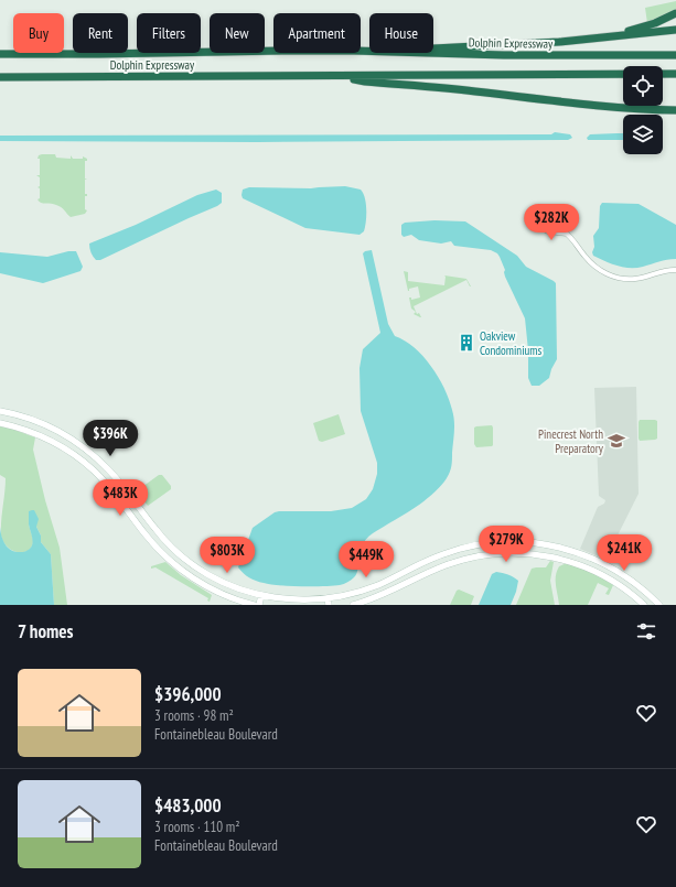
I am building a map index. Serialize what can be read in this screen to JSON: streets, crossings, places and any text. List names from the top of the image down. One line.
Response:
{"streets":{"highway":["Dolphin Expressway"]},"places":{"building":["Oakview Condominiums"],"school or university":["Pinecrest North Preparatory"]},"page":{"chip":["Buy","Rent","Filters","New","Apartment","House"],"price":["$282K","$396K","$483K","$279K","$241K","$803K","$449K"],"heading":"7 homes","list":[{"name":"$396,000","note":"3 rooms · 98 m² · Fontainebleau Boulevard"},{"name":"$483,000","note":"3 rooms · 110 m² · Fontainebleau Boulevard"}]}}
